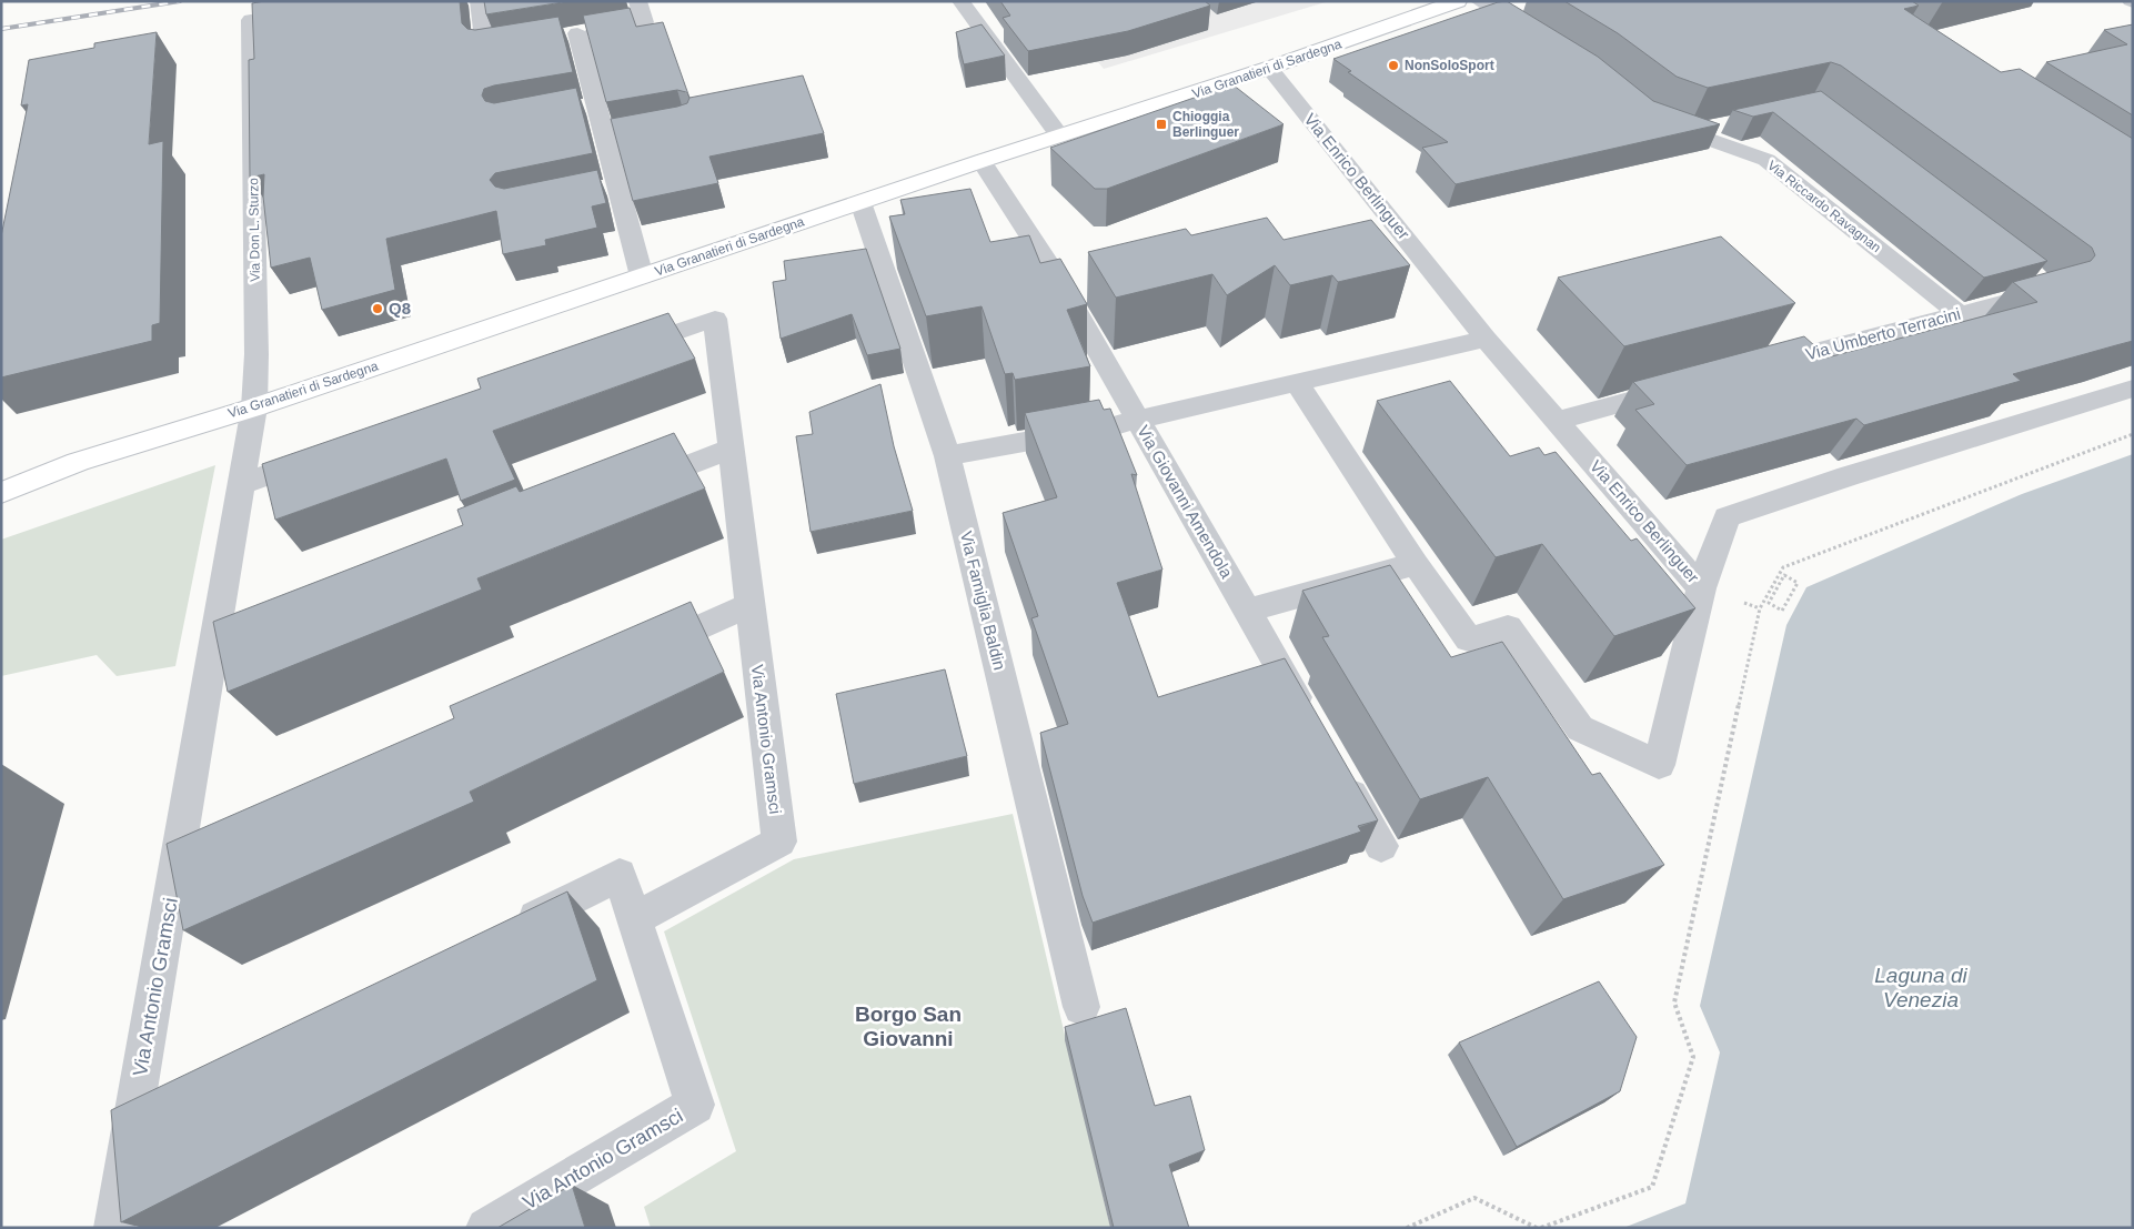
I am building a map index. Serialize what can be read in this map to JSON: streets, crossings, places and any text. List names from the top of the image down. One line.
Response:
{"streets":{"street":["Via Granatieri di Sardegna","Via Enrico Berlinguer","Via Riccardo Ravagnan","Via Don L. Sturzo","Via Umberto Terracini","Via Giovanni Amendola","Via Famiglia Baldin","Via Antonio Gramsci"]},"crossings":[["Via Granatieri di Sardegna","Via Enrico Berlinguer"],["Via Granatieri di Sardegna","Via Don L. Sturzo"],["Via Granatieri di Sardegna","Via Giovanni Amendola"],["Via Granatieri di Sardegna","Via Famiglia Baldin"],["Via Granatieri di Sardegna","Via Antonio Gramsci"],["Via Riccardo Ravagnan","Via Umberto Terracini"],["Via Don L. Sturzo","Via Antonio Gramsci"]],"districts":["Borgo San Giovanni"],"water":["Laguna di Venezia"],"places":{"other":["NonSoloSport","Q8"],"transit":["Chioggia Berlinguer"]}}
